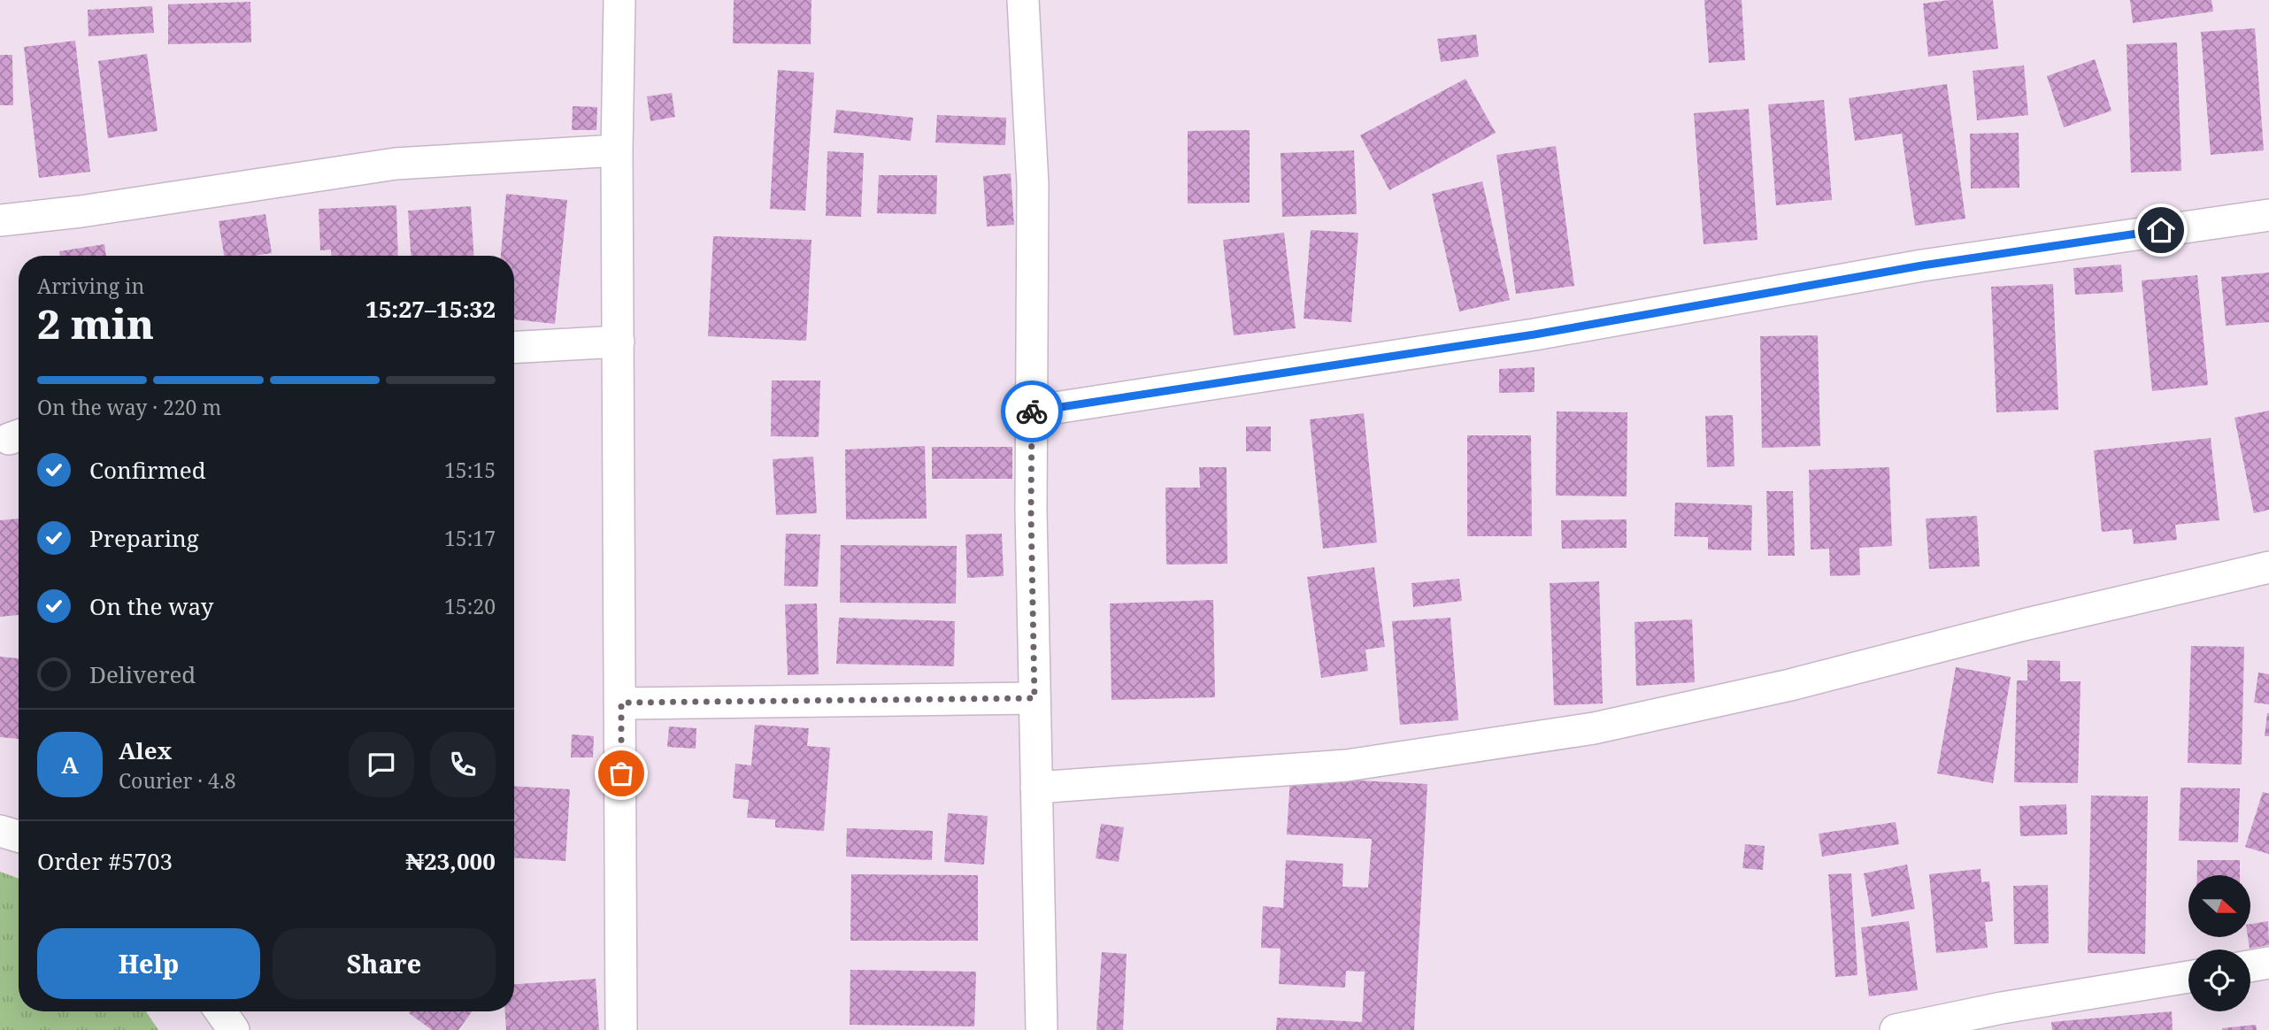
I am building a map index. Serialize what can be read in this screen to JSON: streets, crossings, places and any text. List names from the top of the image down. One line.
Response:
{"north":"right","page":{"heading":["2 min","Arriving in","15:27–15:32"],"panel":["Alex","Courier · 4.8","Order #5703","₦23,000"],"bar":"On the way · 220 m","list":[["Confirmed","15:15"],["Preparing","15:17"],["On the way","15:20"],"Delivered"],"round":"A","buttons":["Help","Share"]}}
